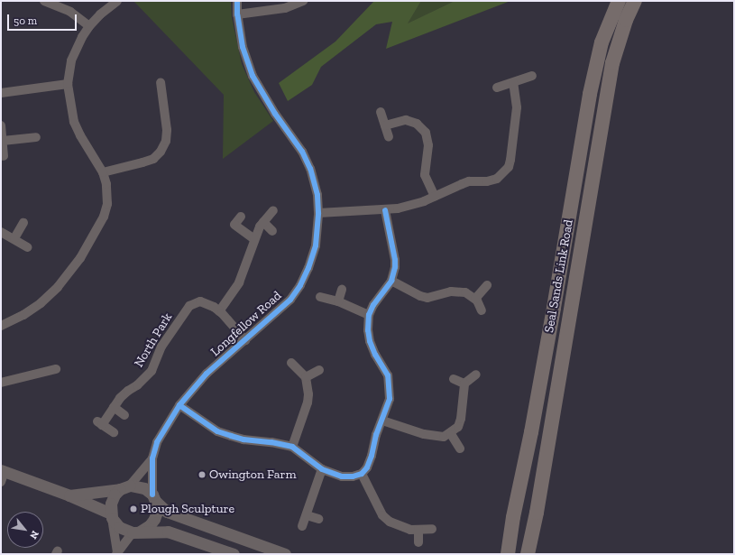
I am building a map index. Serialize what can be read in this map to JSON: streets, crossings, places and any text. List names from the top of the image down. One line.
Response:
{"streets":{"main road":["Seal Sands Link Road"],"street":["Longfellow Road","North Park"]},"crossings":[["Longfellow Road","North Park"]],"places":["Owington Farm","Plough Sculpture"],"scale_bar":"50 m","north":"bottom right"}
